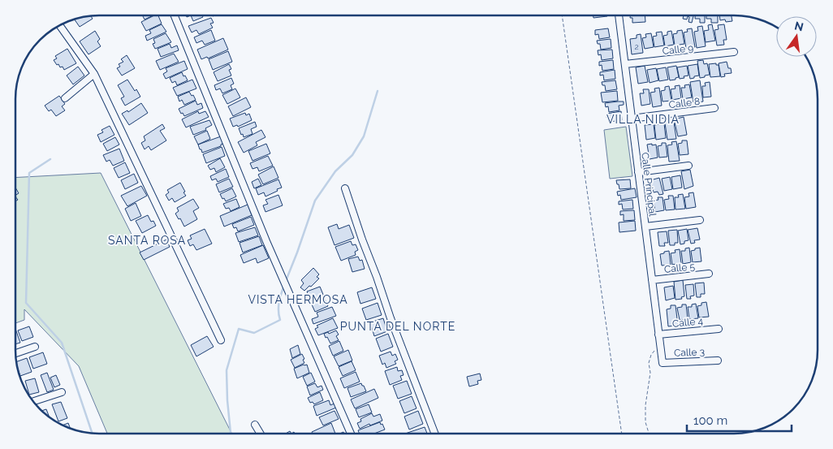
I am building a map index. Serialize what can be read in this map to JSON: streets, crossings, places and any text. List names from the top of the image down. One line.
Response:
{"streets":{"street":["Calle 9","Calle 8","Calle Principal","Calle 5","Calle 4","Calle 3"]},"crossings":[["Calle 9","Calle Principal"],["Calle 8","Calle Principal"],["Calle Principal","Calle 5"],["Calle Principal","Calle 4"],["Calle Principal","Calle 3"]],"districts":["VILLA NIDIA","SANTA ROSA","VISTA HERMOSA","PUNTA DEL NORTE"],"house_numbers":["2"],"scale_bar":"100 m","north":"top"}
